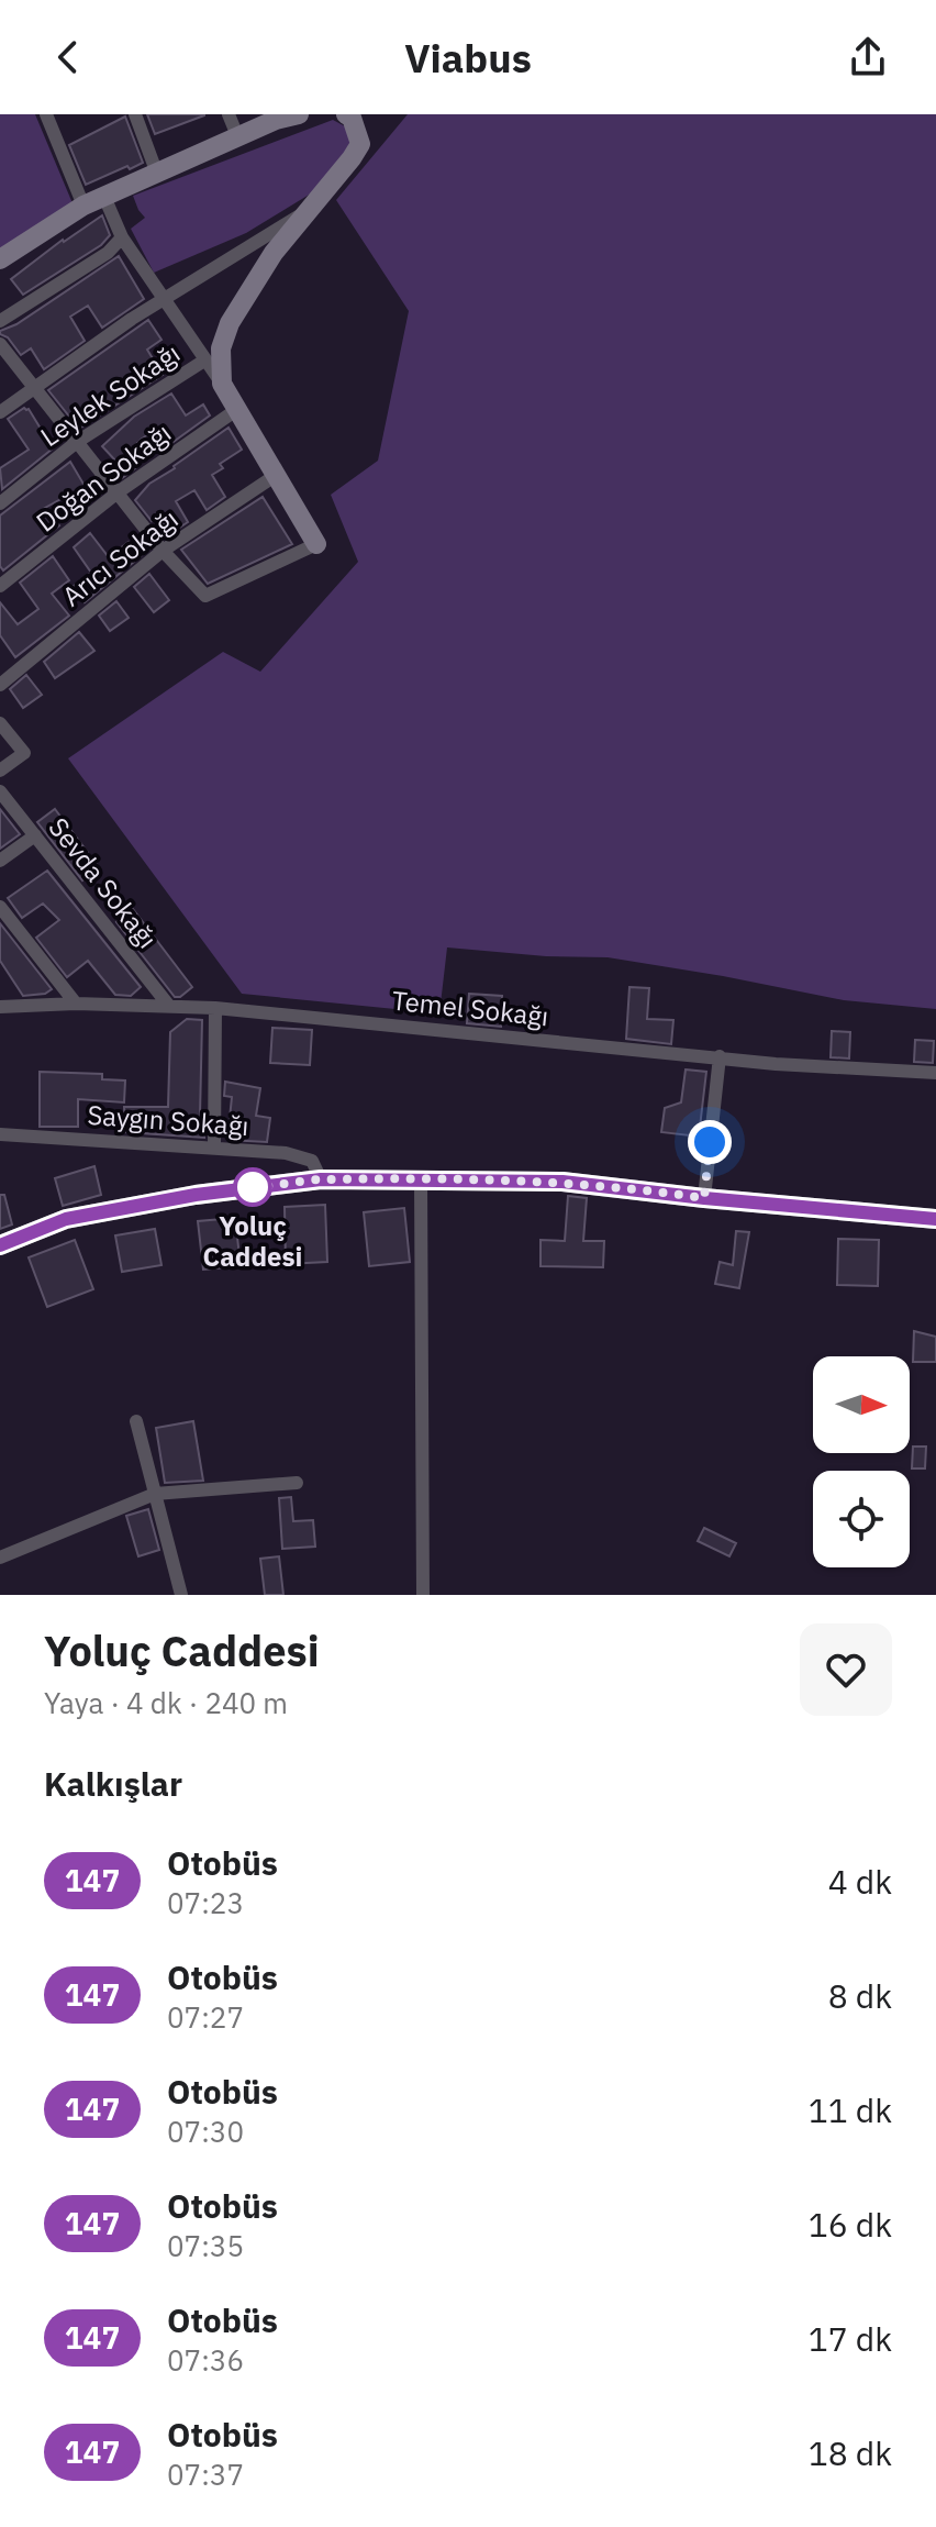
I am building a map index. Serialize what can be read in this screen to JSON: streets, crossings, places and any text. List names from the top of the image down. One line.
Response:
{"streets":{"street":["Leylek Sokağı","Doğan Sokağı","Arıcı Sokağı","Sevda Sokağı","Temel Sokağı","Saygın Sokağı"]},"crossings":[["Sevda Sokağı","Temel Sokağı"]],"places":["Yoluç Caddesi"],"lines":["bus line 147"],"north":"right","page":{"header":"Viabus","heading":[["Yoluç Caddesi","Yaya · 4 dk · 240 m"],"Kalkışlar"],"list":[{"mark":"147","name":"Otobüs","note":"07:23","value":"4 dk"},{"mark":"147","name":"Otobüs","note":"07:27","value":"8 dk"},{"mark":"147","name":"Otobüs","note":"07:30","value":"11 dk"},{"mark":"147","name":"Otobüs","note":"07:35","value":"16 dk"},{"mark":"147","name":"Otobüs","note":"07:36","value":"17 dk"},{"mark":"147","name":"Otobüs","note":"07:37","value":"18 dk"}]}}
